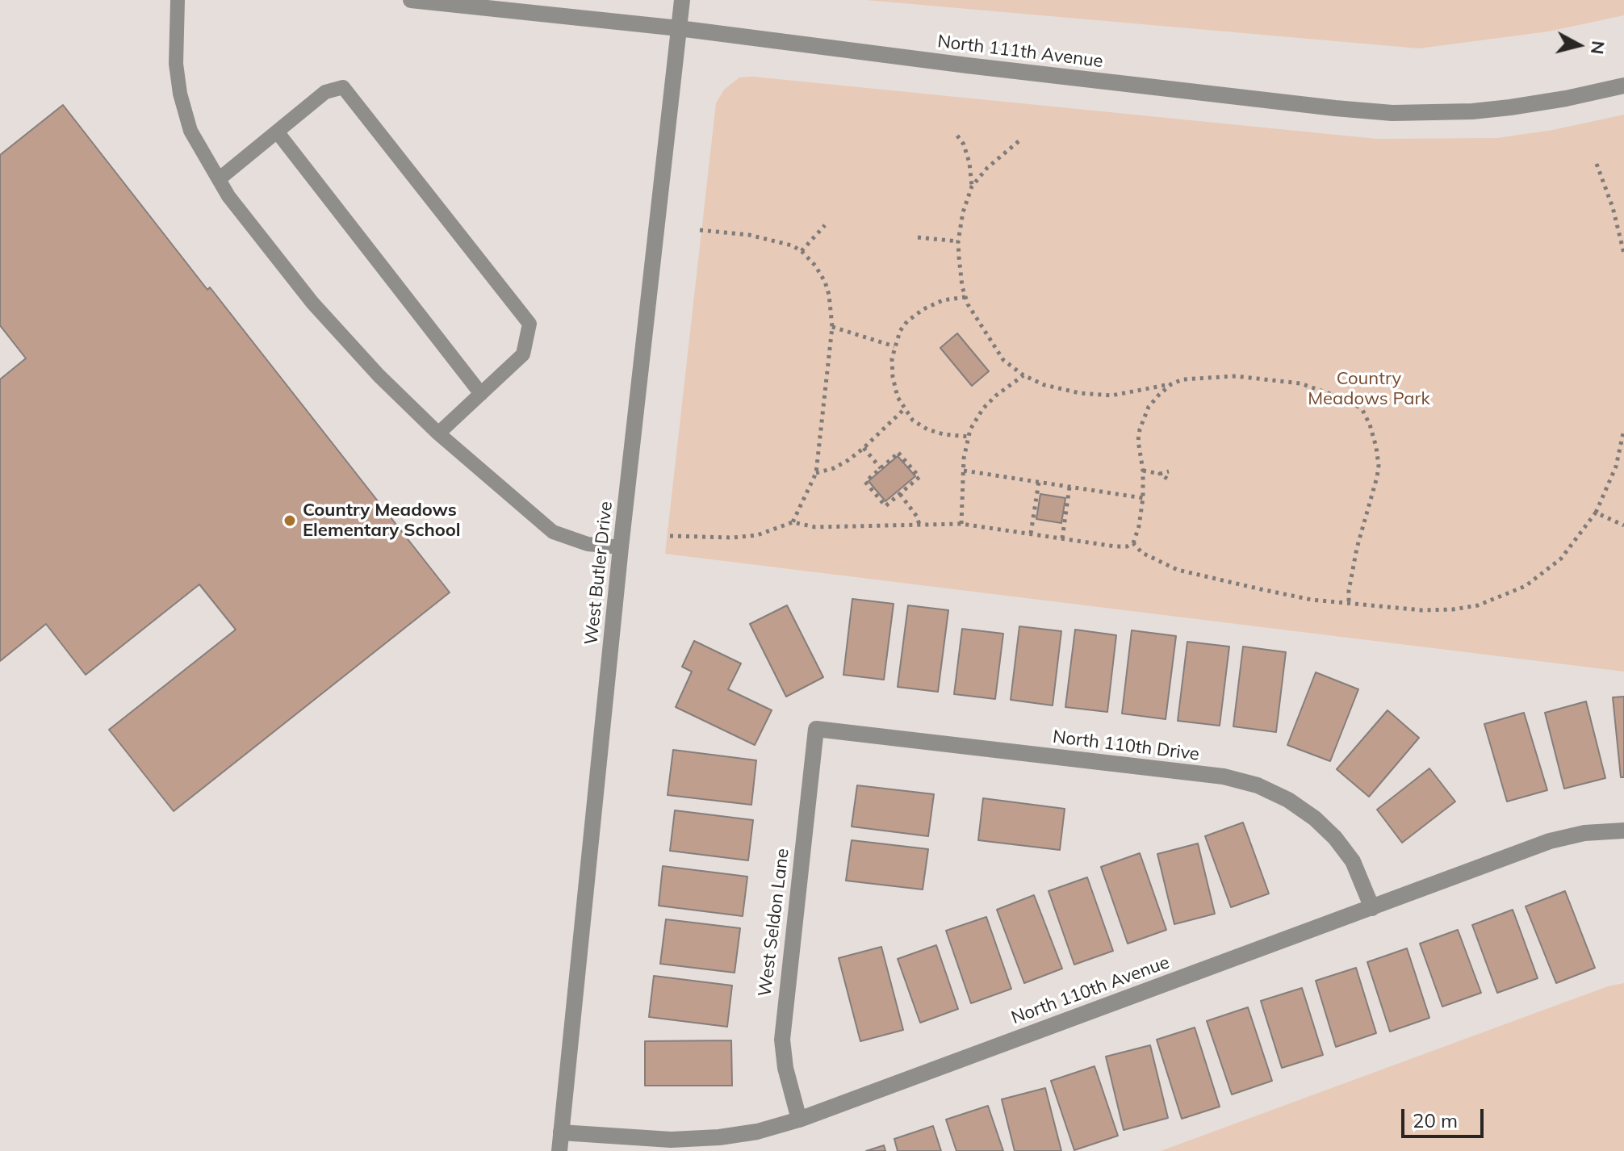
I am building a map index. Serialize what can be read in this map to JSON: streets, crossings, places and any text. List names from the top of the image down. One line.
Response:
{"streets":{"street":["North 111th Avenue","West Butler Drive","North 110th Drive","West Seldon Lane","North 110th Avenue"]},"crossings":[["North 111th Avenue","West Butler Drive"],["West Butler Drive","North 110th Avenue"],["North 110th Drive","West Seldon Lane"],["North 110th Drive","North 110th Avenue"],["West Seldon Lane","North 110th Avenue"]],"parks":["Country Meadows Park"],"places":["Country Meadows Elementary School"],"scale_bar":"20 m","north":"right"}
